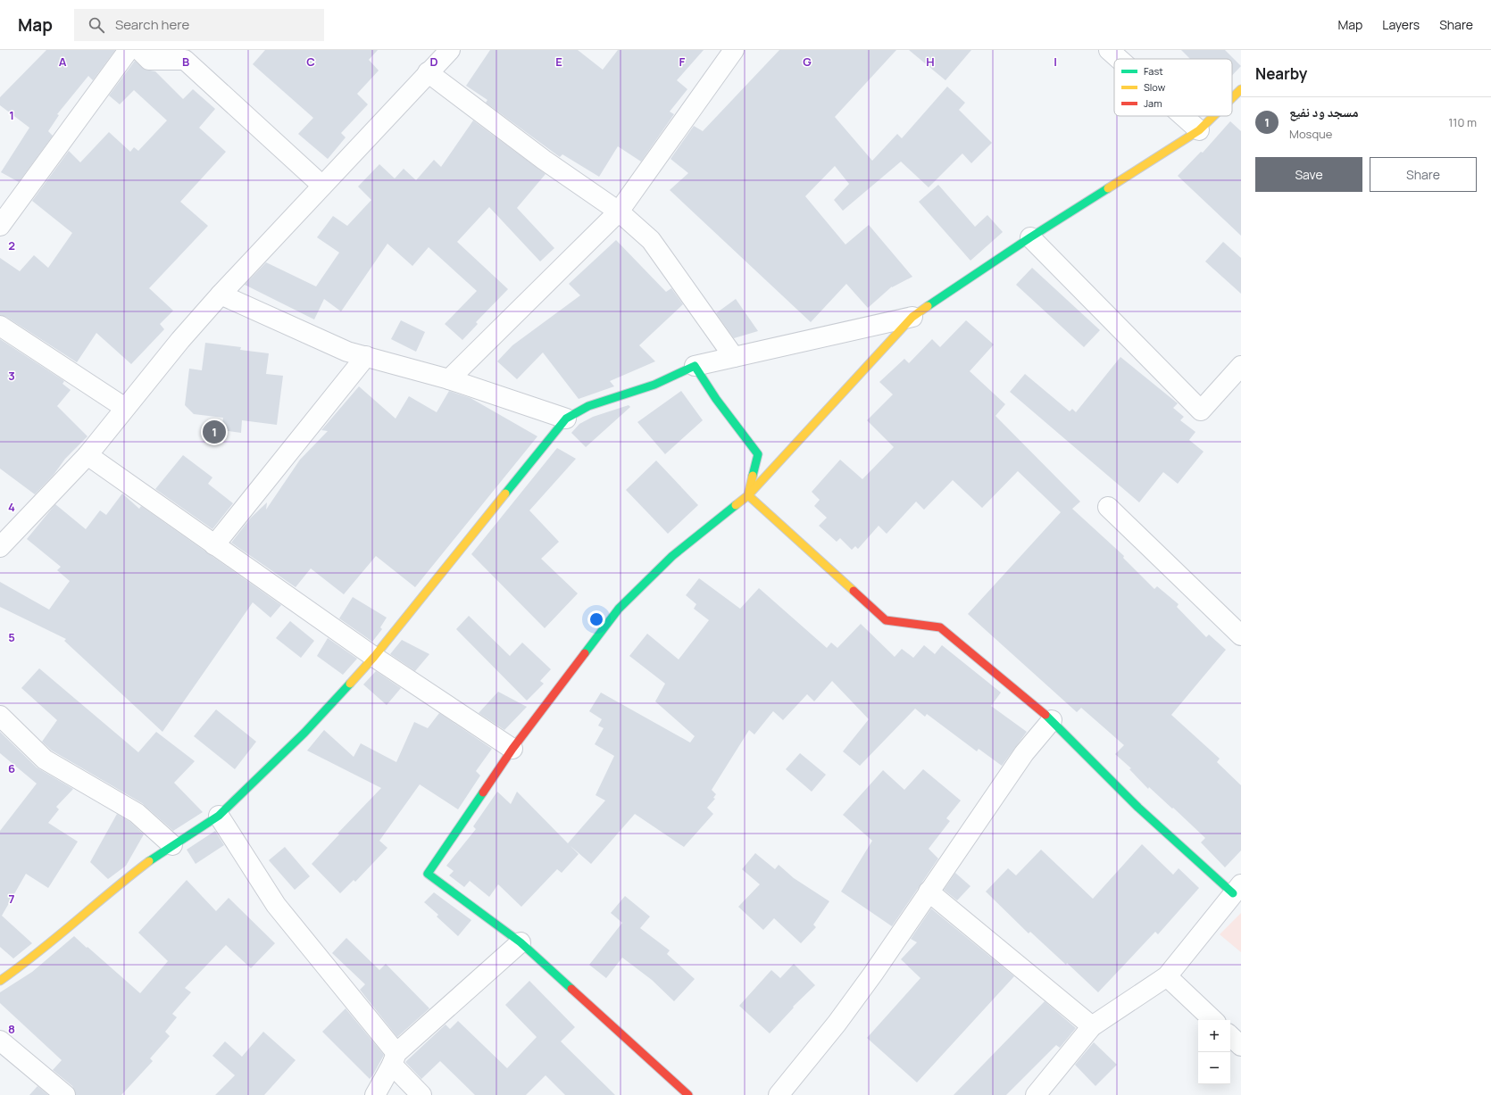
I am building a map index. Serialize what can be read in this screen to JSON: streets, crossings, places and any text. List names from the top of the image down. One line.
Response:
{"legend":["Fast","Slow","Jam"],"page":{"header":"Map","search":"Search here","nav":["Map","Layers","Share"],"heading":"Nearby","list":[{"mark":"1","name":"مسجد ود نفيع","note":"Mosque","value":"110 m"}],"buttons":["Save","Share"],"pins":"1","map_buttons":["+","−"]},"grid":{"columns":["A","B","C","D","E","F","G","H","I"],"rows":["1","2","3","4","5","6","7","8"]}}
